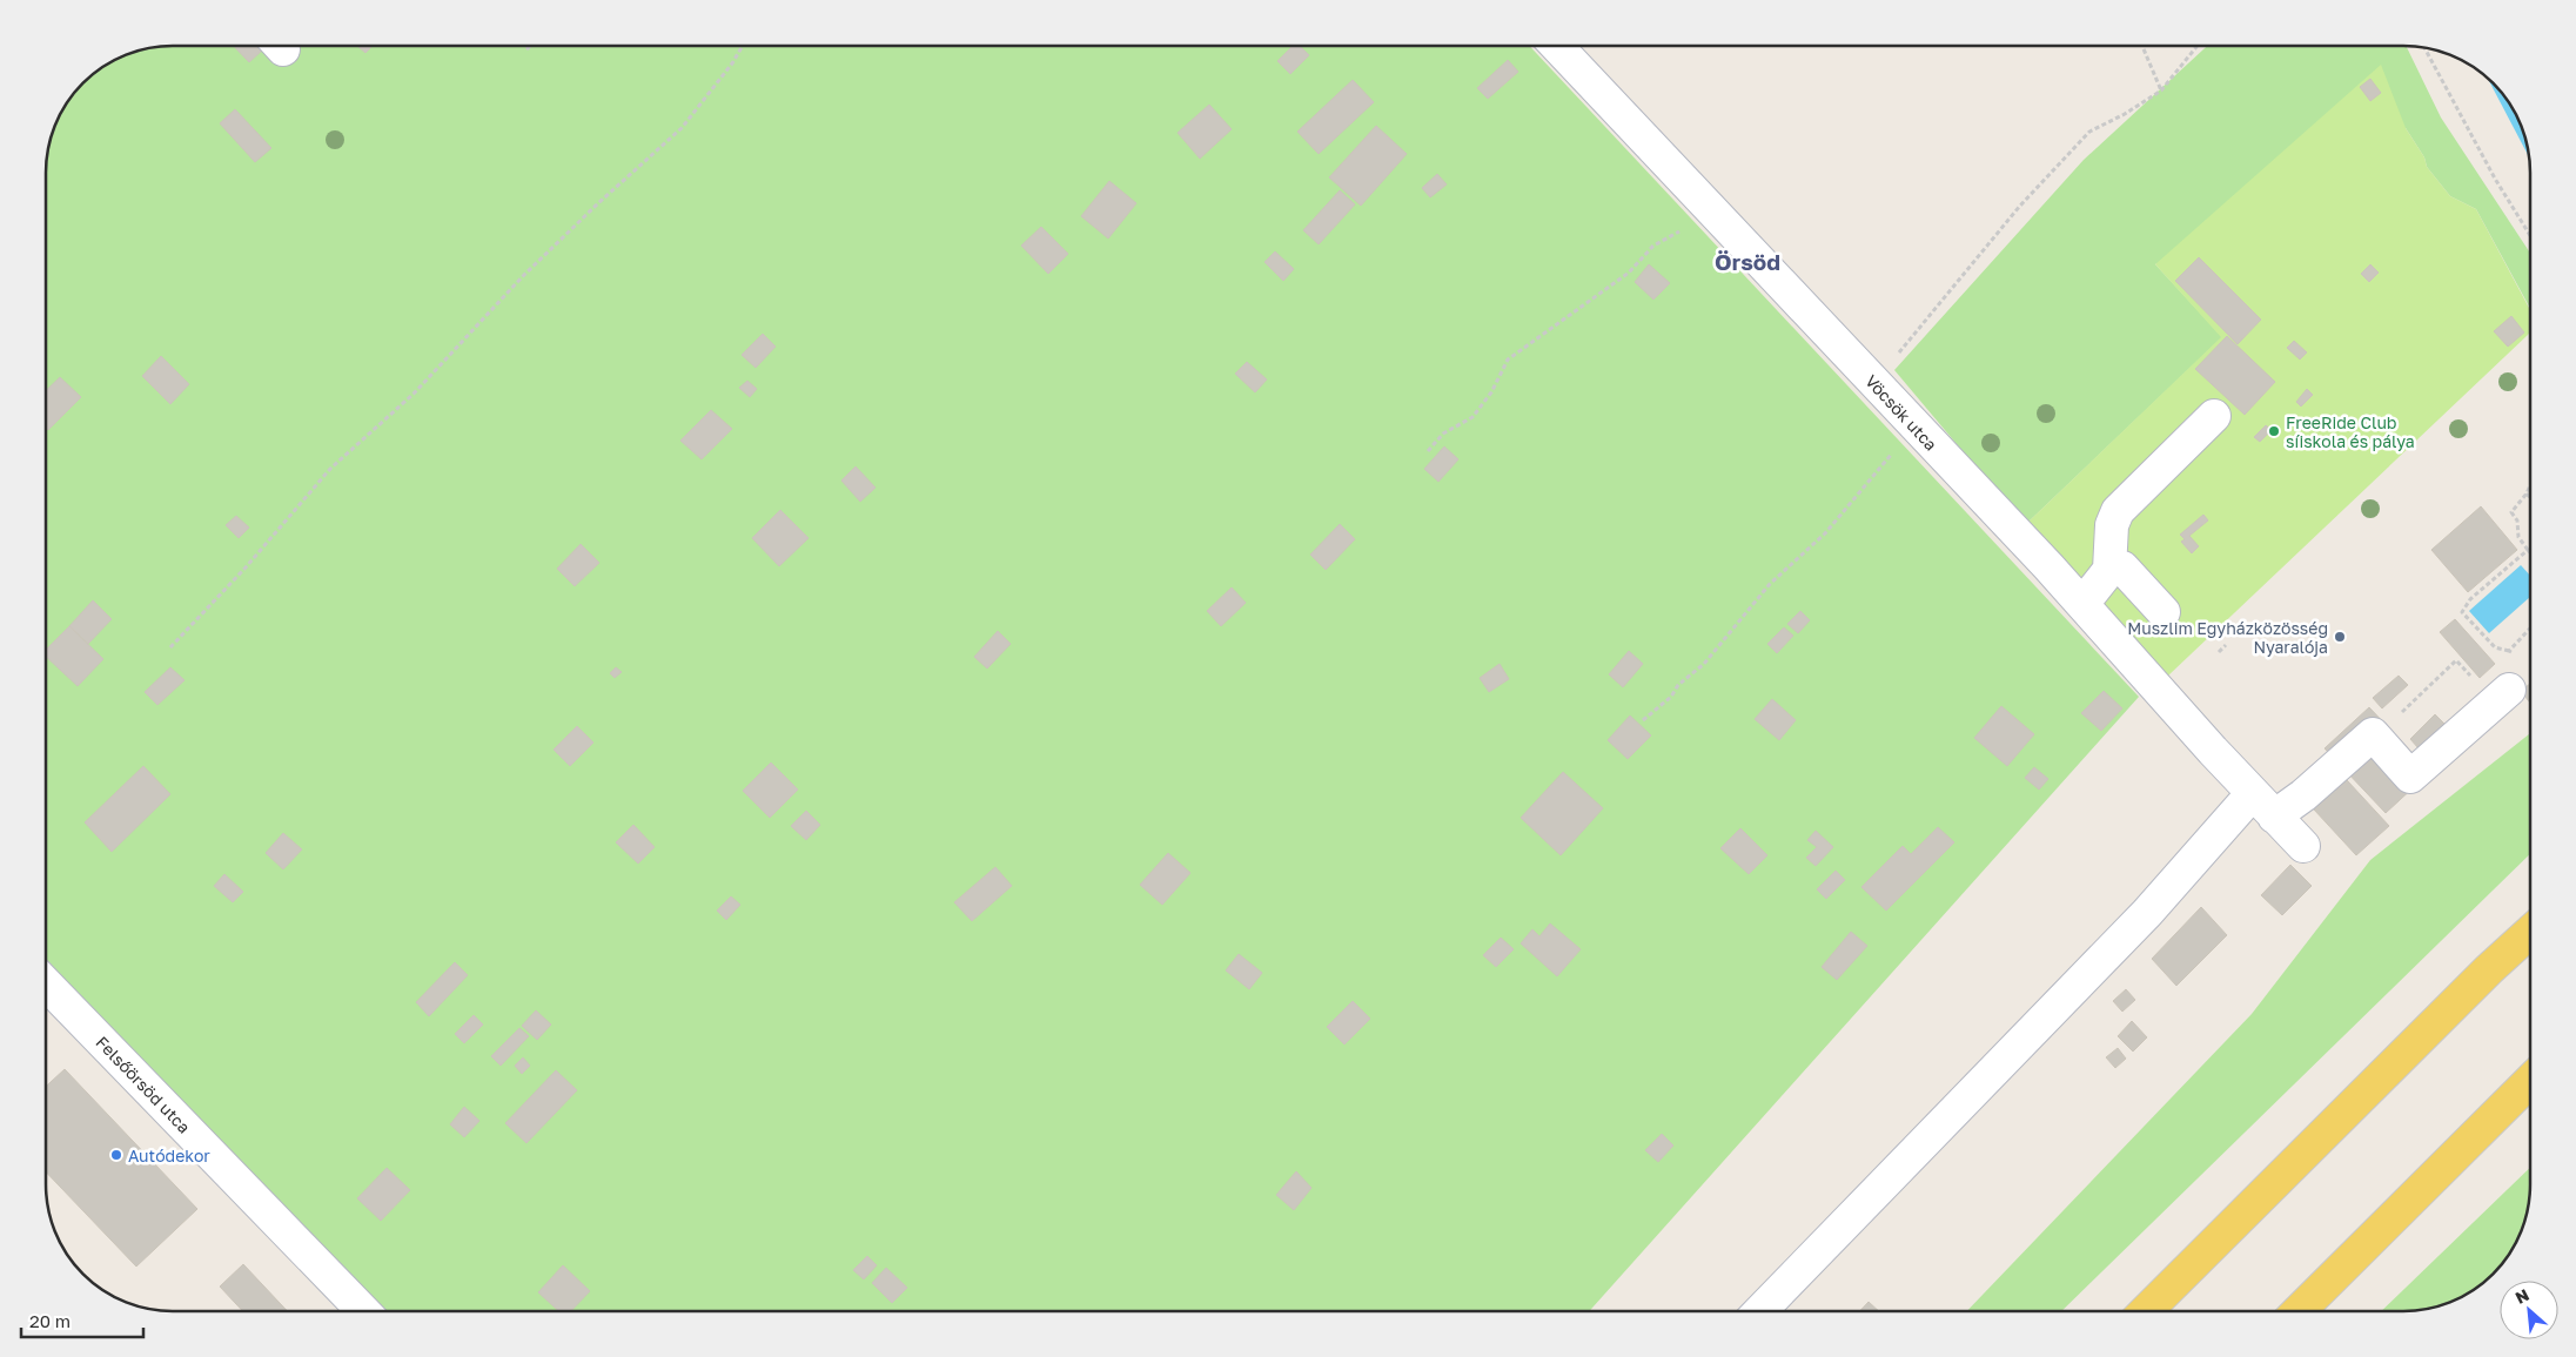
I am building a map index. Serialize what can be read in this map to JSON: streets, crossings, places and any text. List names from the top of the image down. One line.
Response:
{"streets":{"street":["Vöcsök utca","Felsőörsöd utca"]},"districts":["Örsöd"],"places":["FreeRide Club síiskola és pálya","Muszlim Egyházközösség Nyaralója","Autódekor"],"scale_bar":"20 m","north":"top left"}
